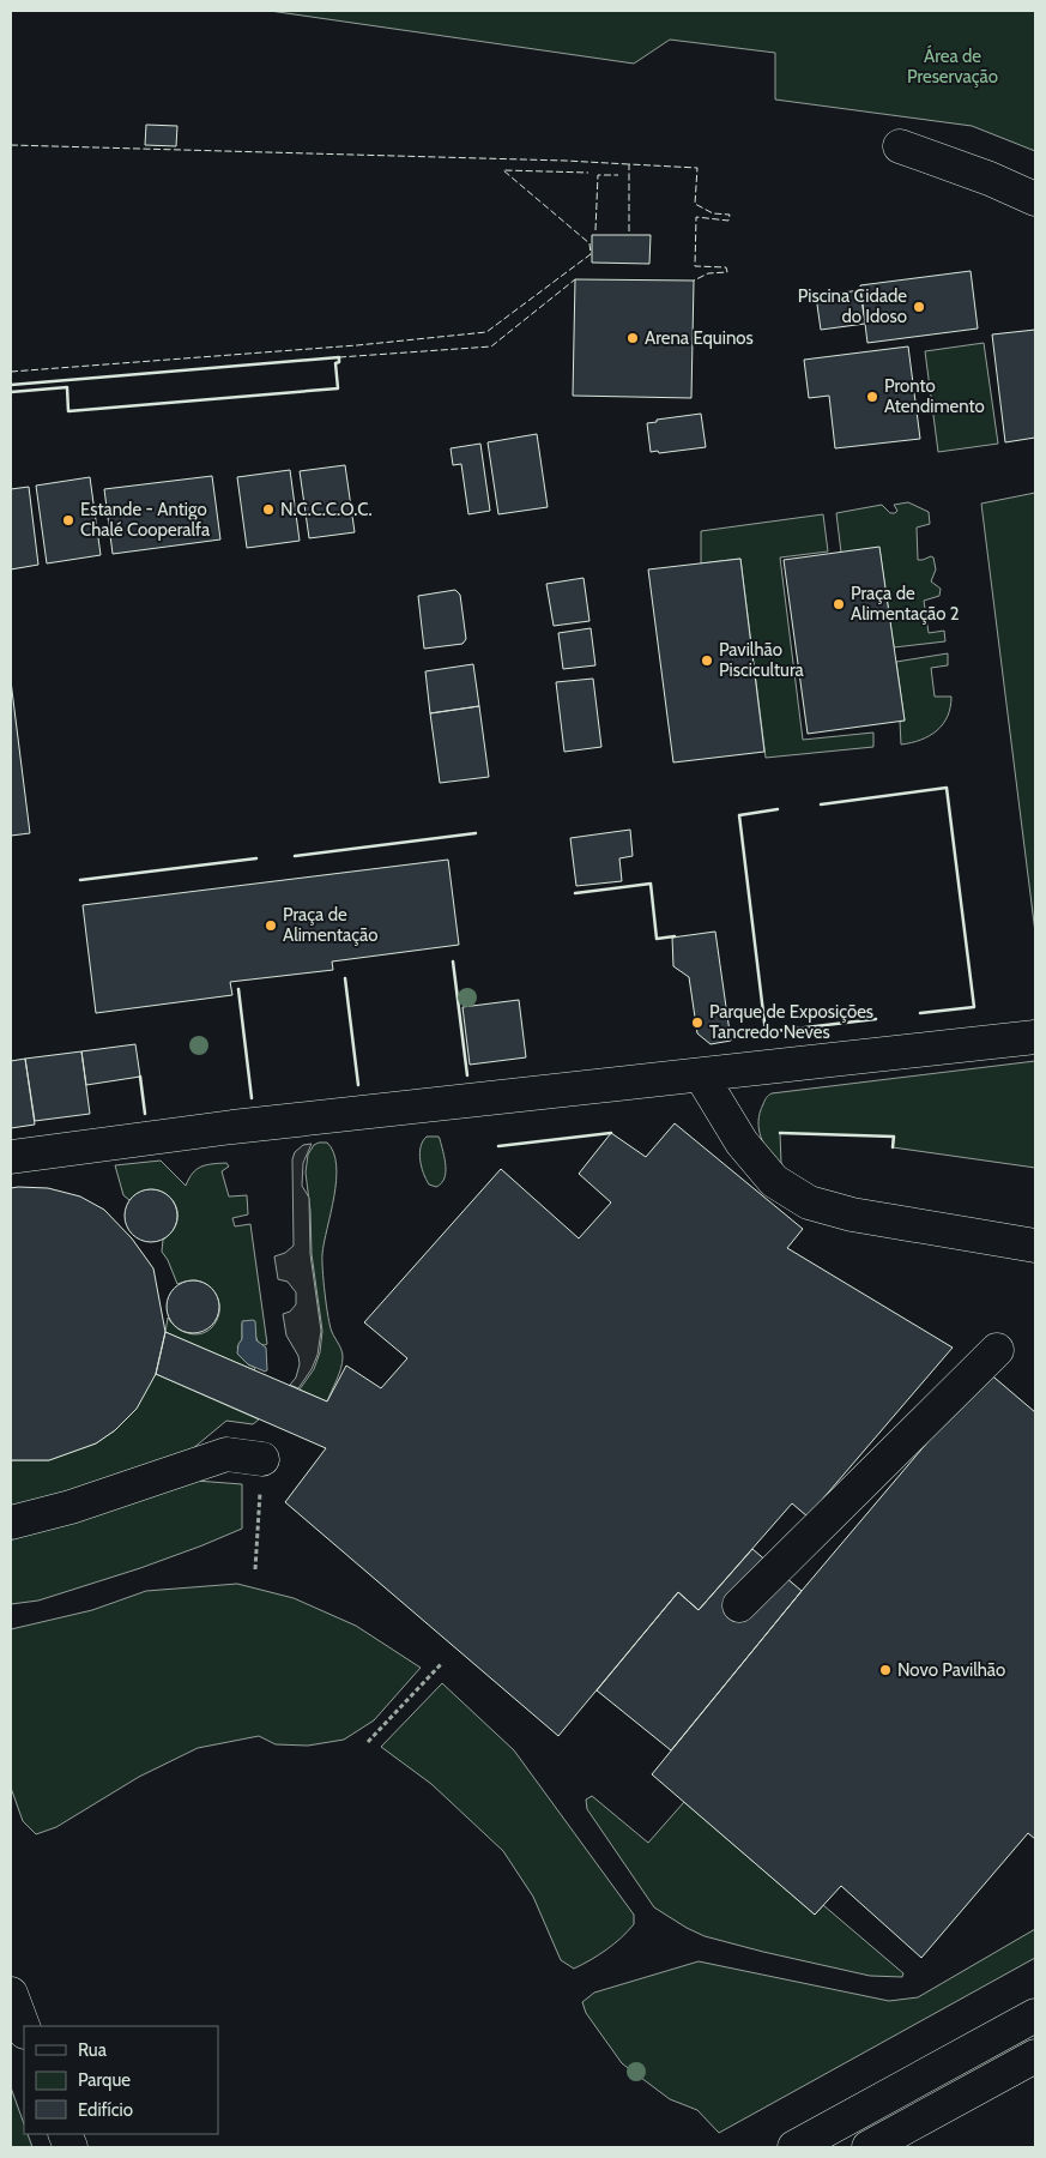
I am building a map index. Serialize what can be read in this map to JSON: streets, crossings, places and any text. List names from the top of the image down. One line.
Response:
{"parks":["Área de Preservação"],"places":["Piscina Cidade do Idoso","Arena Equinos","Pronto Atendimento","N.C.C.C.O.C.","Estande - Antigo Chalé Cooperalfa","Praça de Alimentação 2","Pavilhão Piscicultura","Praça de Alimentação","Parque de Exposições Tancredo Neves","Novo Pavilhão"],"legend":["Rua","Parque","Edifício"]}
